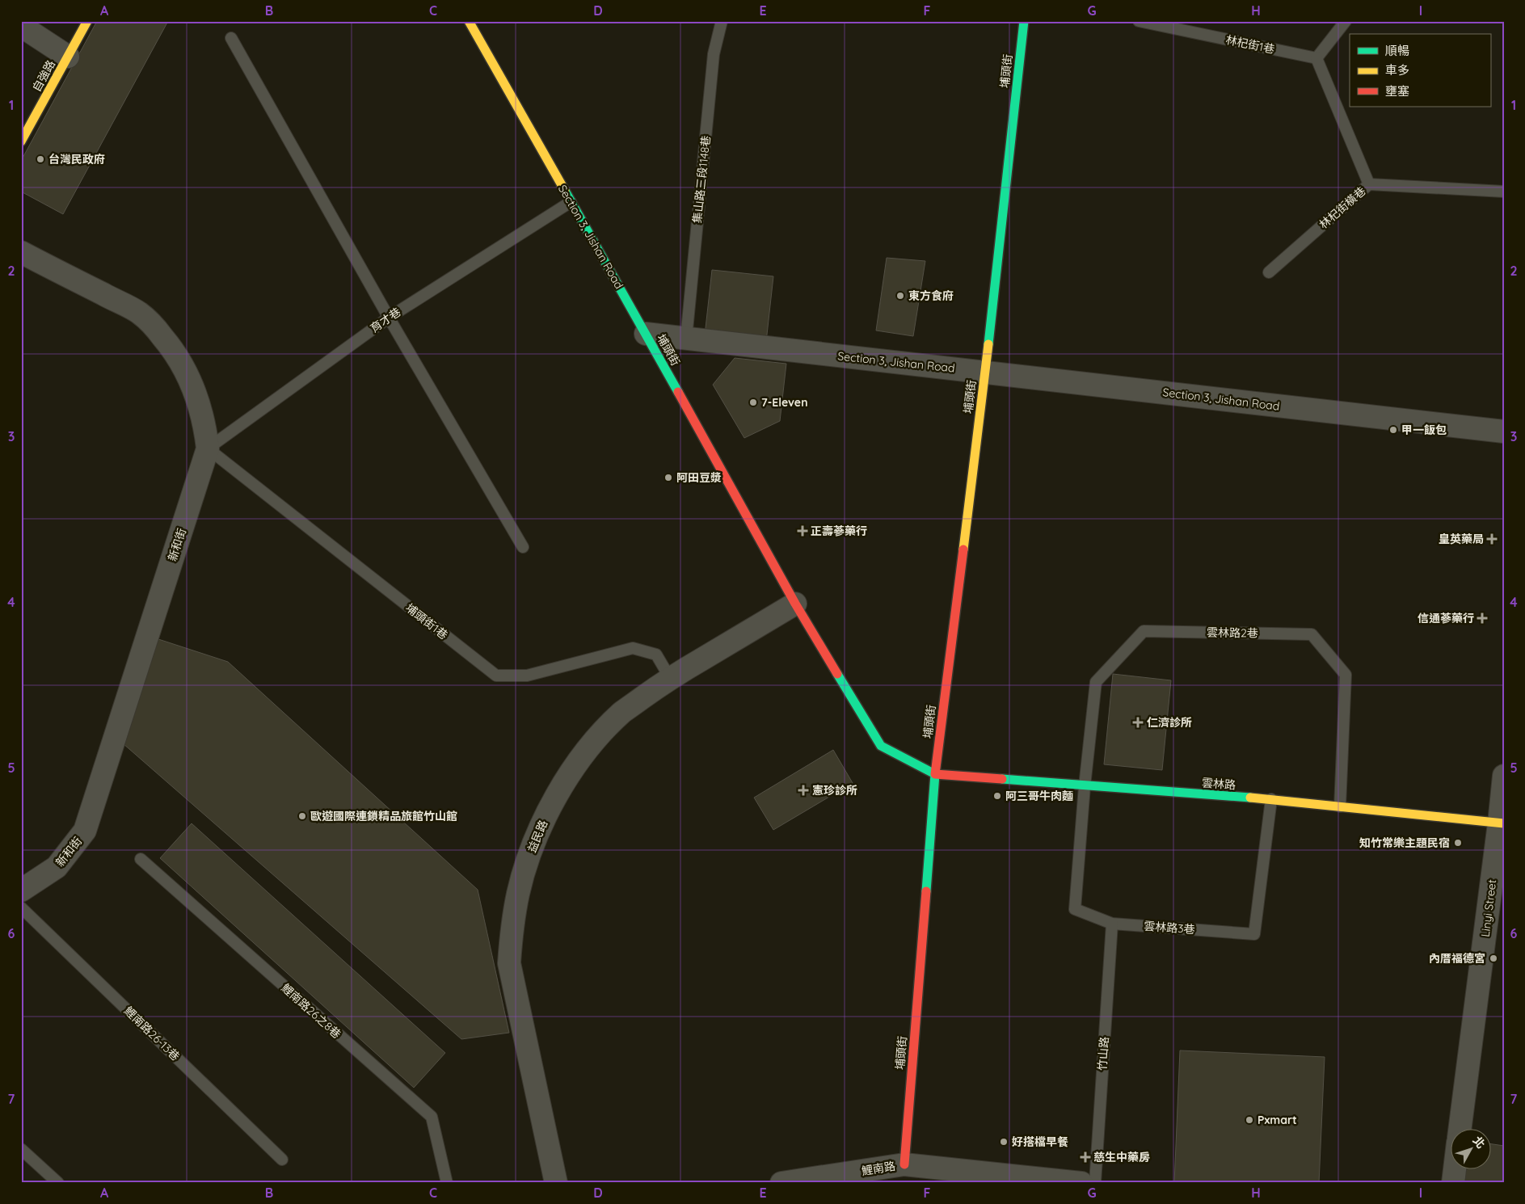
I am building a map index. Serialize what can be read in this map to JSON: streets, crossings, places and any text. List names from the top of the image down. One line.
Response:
{"streets":{"street":["埔頭街","自強路","Section 3, Jishan Road","新和街","雲林路","益民路","Linyi Street","鯉南路"],"lane":["林杞街1巷","集山路三段1148巷","林杞街橫巷","育才巷","埔頭街1巷","雲林路2巷","雲林路3巷","鯉南路26之8巷","鯉南路26-13巷","竹山路"]},"crossings":[["埔頭街","Section 3, Jishan Road"],["埔頭街","雲林路"],["埔頭街","益民路"],["埔頭街","鯉南路"],["集山路三段1148巷","Section 3, Jishan Road"],["Section 3, Jishan Road","育才巷"],["育才巷","新和街"],["育才巷","埔頭街1巷"],["新和街","埔頭街1巷"],["埔頭街1巷","益民路"],["雲林路2巷","雲林路"],["雲林路2巷","雲林路3巷"],["雲林路","Linyi Street"],["雲林路","雲林路3巷"],["雲林路3巷","竹山路"]],"places":{"other":["台灣民政府","東方食府","7-Eleven","甲一飯包","阿田豆漿","阿三哥牛肉麵","歐遊國際連鎖精品旅館竹山館","知竹常樂主題民宿","內厝福德宮","Pxmart","好搭檔早餐"],"health":["正壽蔘藥行","皇英藥局","信通蔘藥行","仁濟診所","憲珍診所","慈生中藥房"]},"legend":["順暢","車多","壅塞"],"north":"top right","grid":{"columns":["A","B","C","D","E","F","G","H","I"],"rows":["1","2","3","4","5","6","7"]}}
